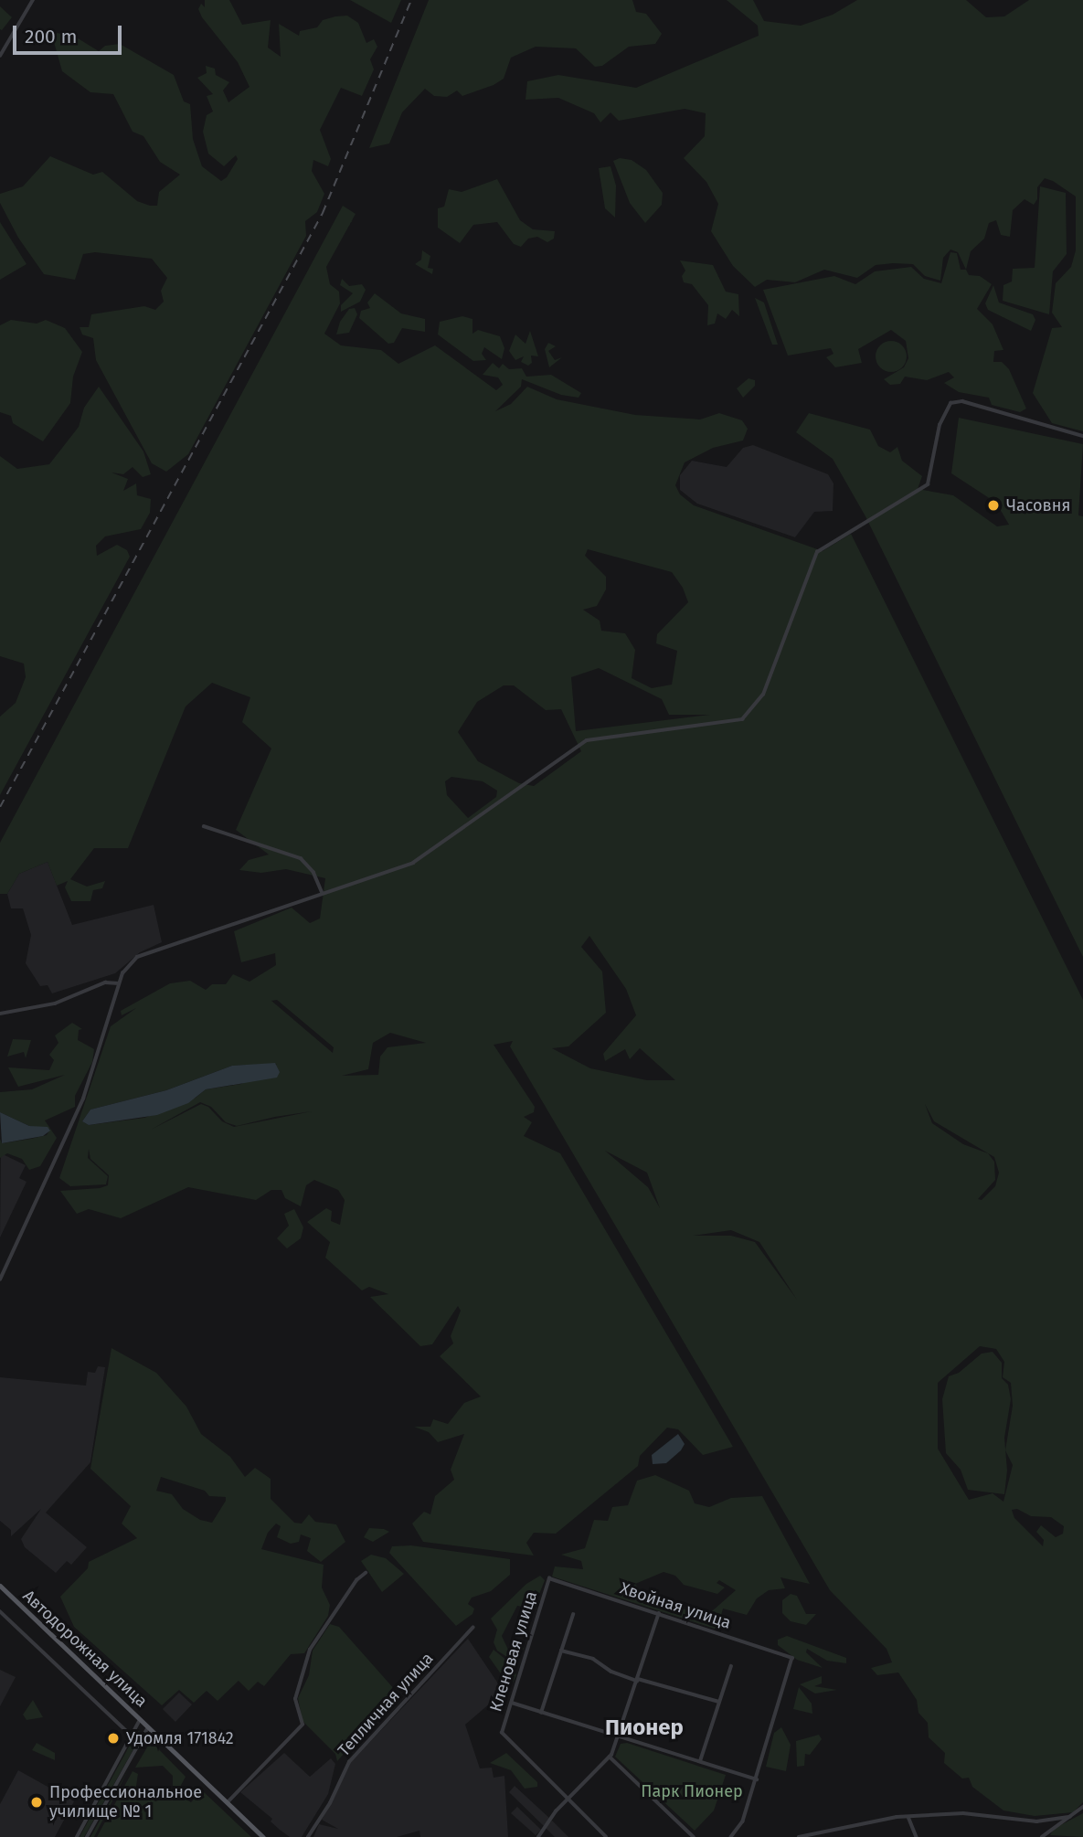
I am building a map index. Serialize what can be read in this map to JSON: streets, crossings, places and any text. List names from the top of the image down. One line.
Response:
{"streets":{"main road":["Автодорожная улица"],"street":["Хвойная улица","Кленовая улица","Тепличная улица"]},"crossings":[["Хвойная улица","Кленовая улица"]],"districts":["Пионер"],"parks":["Парк Пионер"],"places":["Часовня","Удомля 171842","Профессиональное училище № 1"],"scale_bar":"200 m"}
